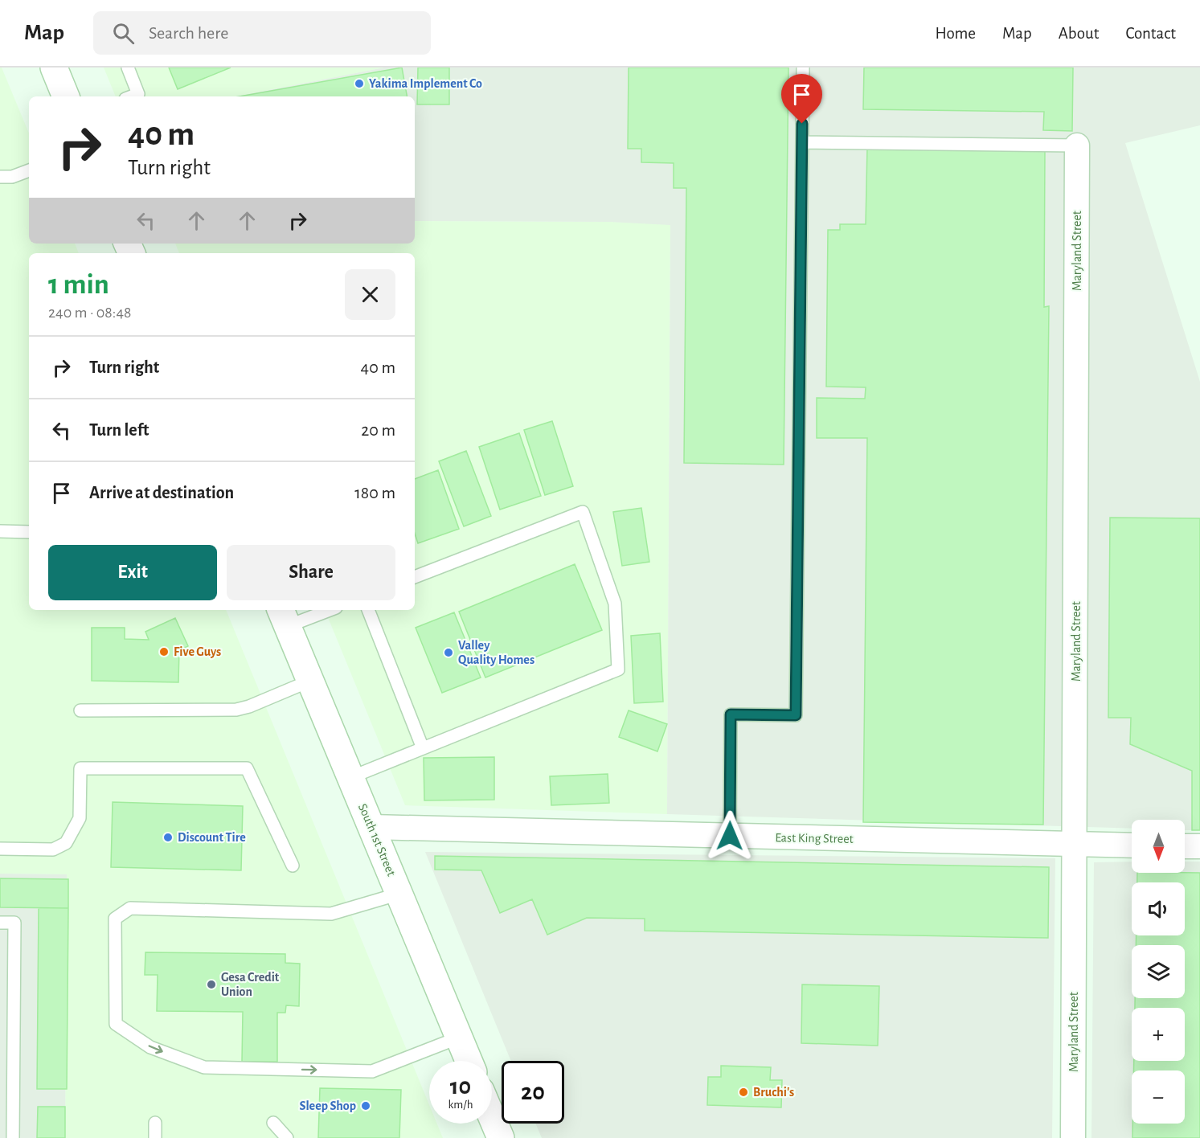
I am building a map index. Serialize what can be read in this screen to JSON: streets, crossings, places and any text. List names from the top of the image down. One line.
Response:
{"streets":{"main road":["South 1st Street"],"street":["Maryland Street","East King Street"]},"crossings":[["Maryland Street","East King Street"],["East King Street","South 1st Street"]],"places":["Yakima Implement Co","Five Guys","Valley Quality Homes","Discount Tire","Gesa Credit Union","Bruchi's","Sleep Shop"],"north":"bottom","page":{"header":"Map","search":"Search here","nav":["Home","Map","About","Contact"],"turn":["40 m","Turn right"],"heading":["1 min","240 m · 08:48"],"list":[{"name":"Turn right","value":"40 m"},{"name":"Turn left","value":"20 m"},{"name":"Arrive at destination","value":"180 m"}],"buttons":["Exit","Share"],"map_buttons":["+","−"],"speed":"10 km/h","limit":"20"}}
